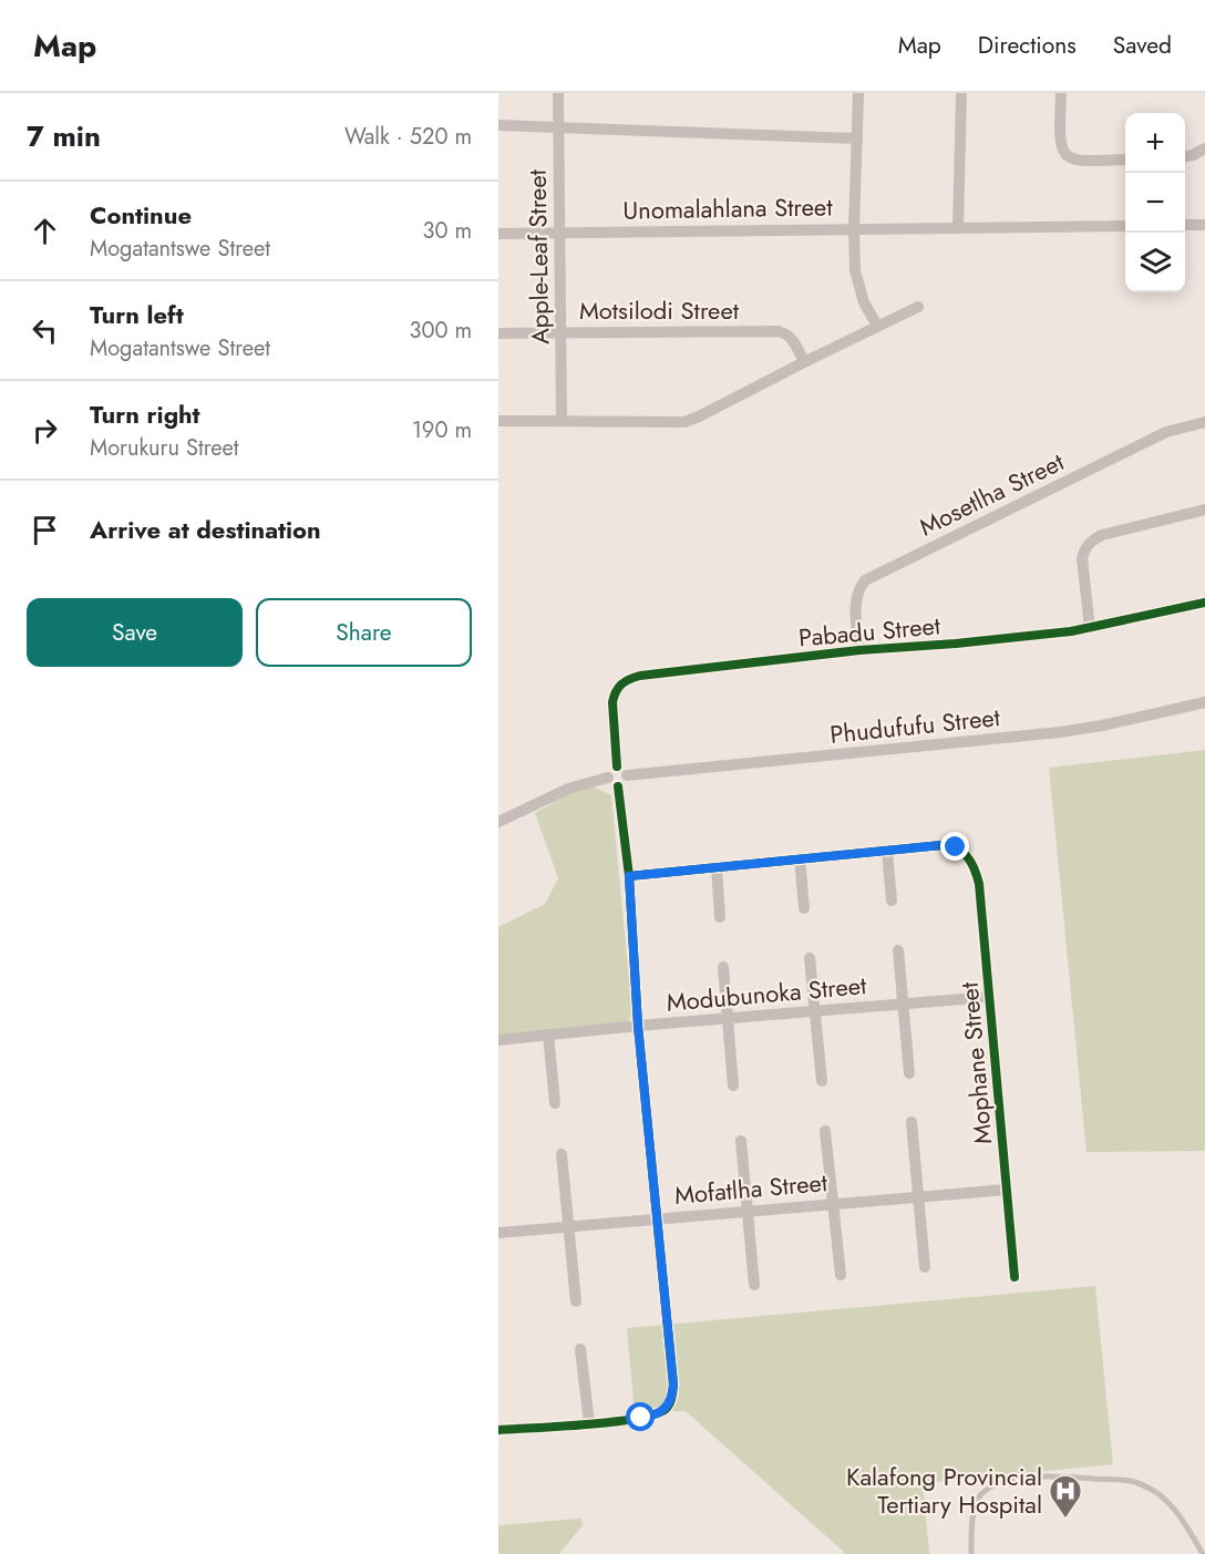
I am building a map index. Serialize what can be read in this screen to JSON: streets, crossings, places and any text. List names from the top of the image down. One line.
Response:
{"streets":{"street":["Unomalahlana Street","Apple-Leaf Street","Motsilodi Street","Mosetlha Street","Pabadu Street","Phudufufu Street","Modubunoka Street","Mophane Street","Mofatlha Street"]},"crossings":[["Unomalahlana Street","Apple-Leaf Street"],["Apple-Leaf Street","Motsilodi Street"],["Mosetlha Street","Pabadu Street"],["Pabadu Street","Phudufufu Street"],["Modubunoka Street","Mophane Street"],["Mophane Street","Mofatlha Street"]],"places":{"hospital":["Kalafong Provincial Tertiary Hospital"]},"page":{"header":"Map","nav":["Map","Directions","Saved"],"heading":["7 min","Walk · 520 m"],"map_buttons":["+","−"],"list":[["Continue","Mogatantswe Street","30 m"],["Turn left","Mogatantswe Street","300 m"],["Turn right","Morukuru Street","190 m"],"Arrive at destination"],"buttons":["Save","Share"]}}
